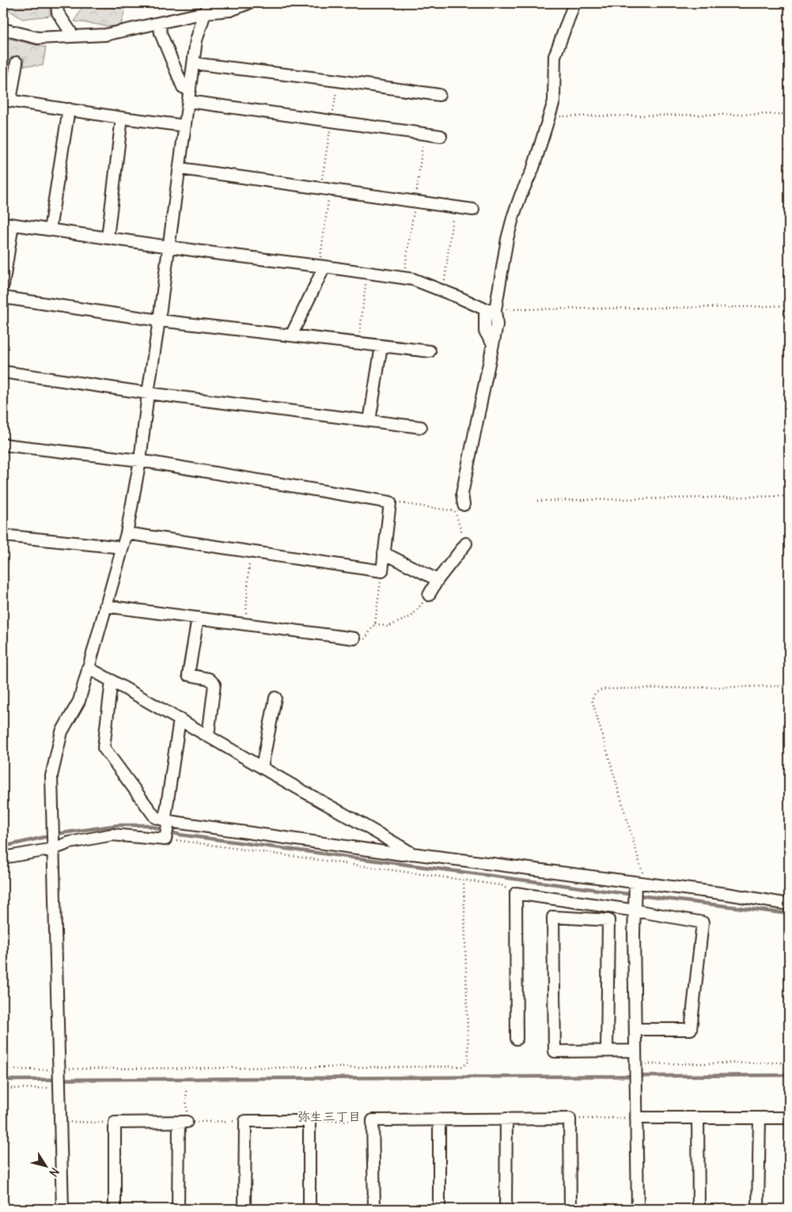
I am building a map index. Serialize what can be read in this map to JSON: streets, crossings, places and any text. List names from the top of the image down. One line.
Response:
{"districts":["弥生三丁目"],"north":"bottom right"}
